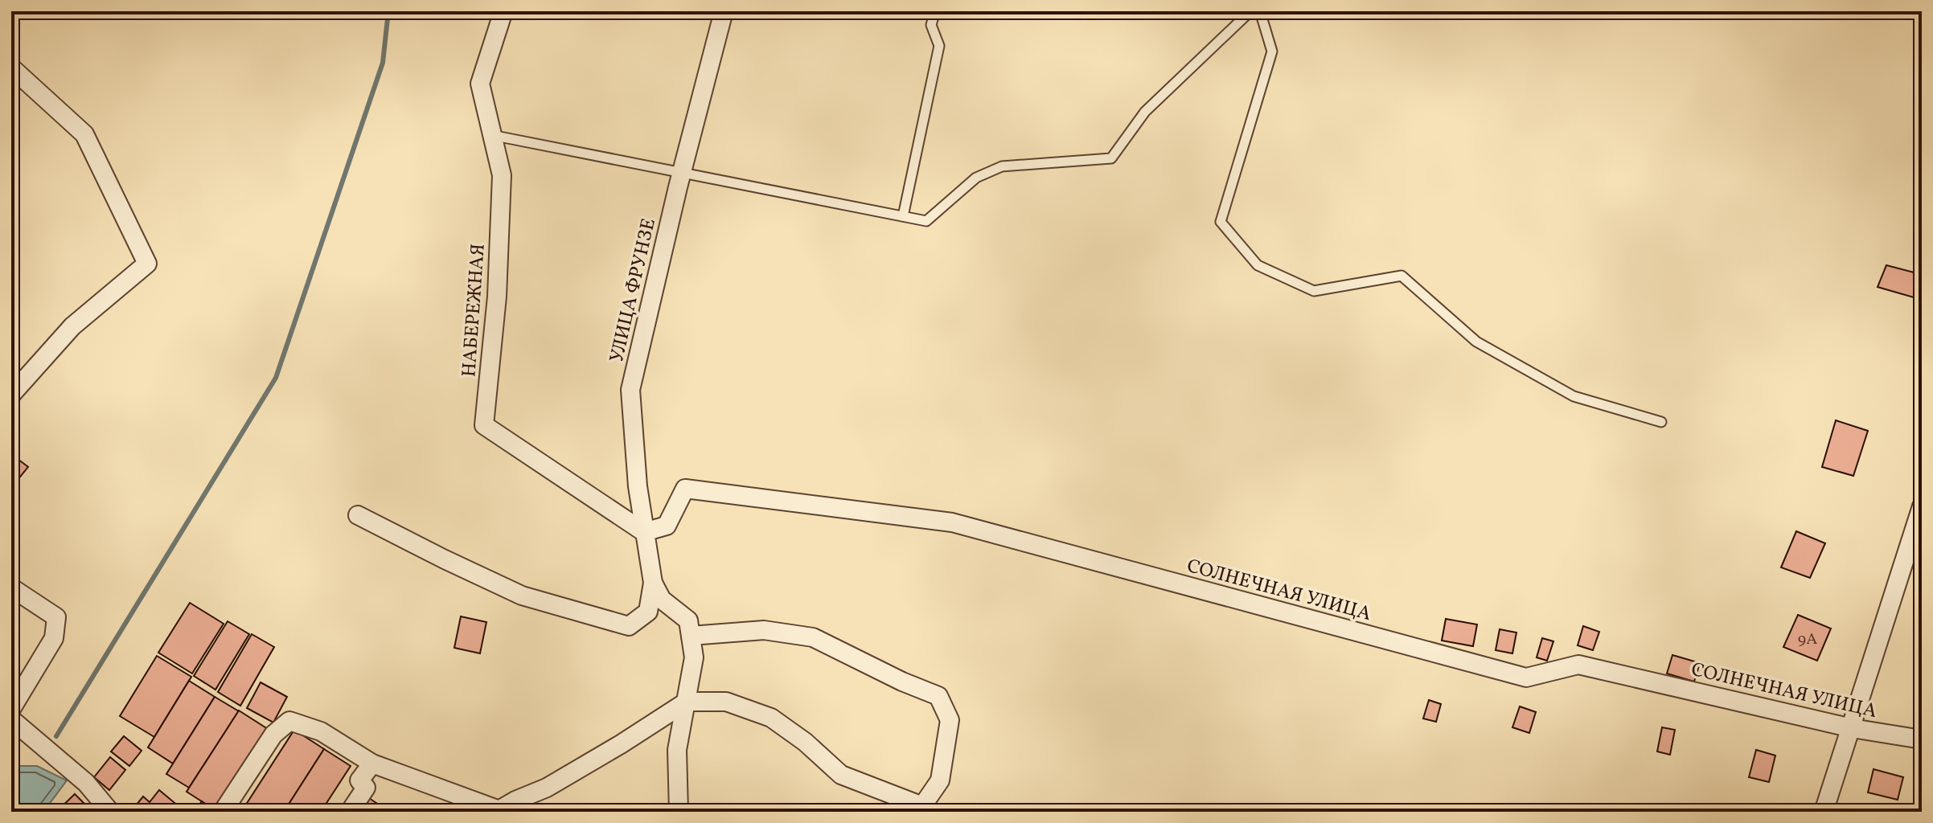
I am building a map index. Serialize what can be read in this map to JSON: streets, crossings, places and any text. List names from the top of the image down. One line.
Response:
{"streets":{"street":["УЛИЦА ФРУНЗЕ","НАБЕРЕЖНАЯ","СОЛНЕЧНАЯ УЛИЦА"]},"crossings":[["УЛИЦА ФРУНЗЕ","НАБЕРЕЖНАЯ"],["УЛИЦА ФРУНЗЕ","СОЛНЕЧНАЯ УЛИЦА"],["НАБЕРЕЖНАЯ","СОЛНЕЧНАЯ УЛИЦА"]],"house_numbers":["9А"]}
